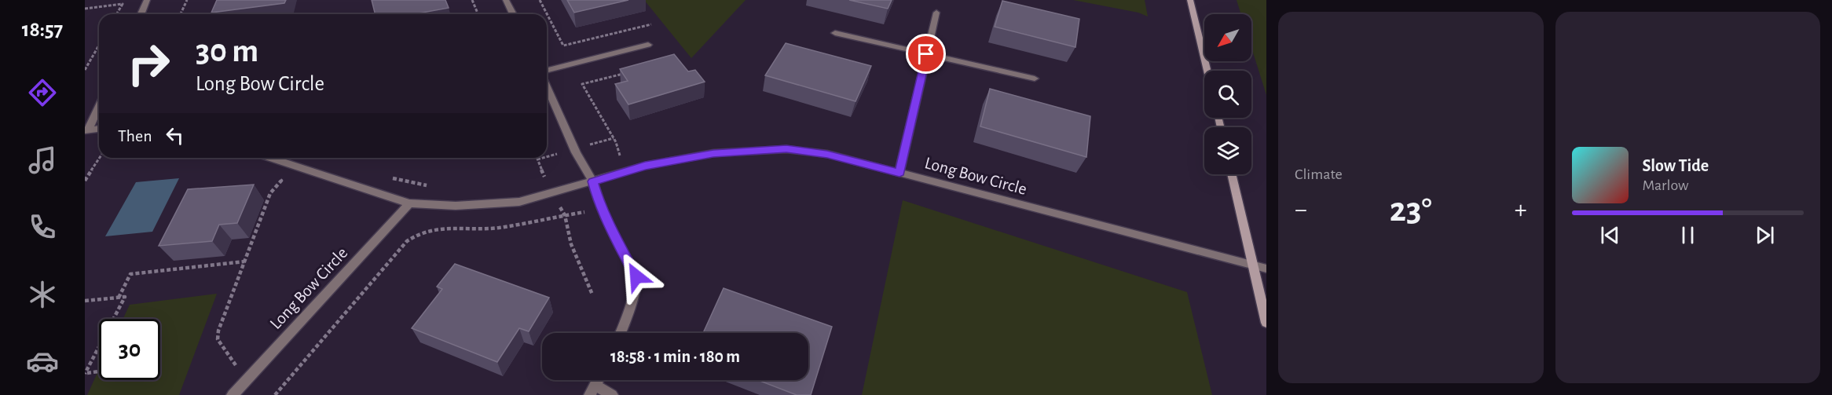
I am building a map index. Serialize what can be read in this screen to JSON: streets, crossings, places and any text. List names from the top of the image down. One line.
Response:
{"streets":{"street":["Long Bow Circle"]},"north":"bottom left","page":{"tabs":"18:57","tile":"Climate","turn":["30 m","Long Bow Circle"],"then":"Then","song":["Slow Tide","Marlow"],"heat":["−","23°","+"],"limit":"30","trip":"18:58 · 1 min · 180 m"}}
